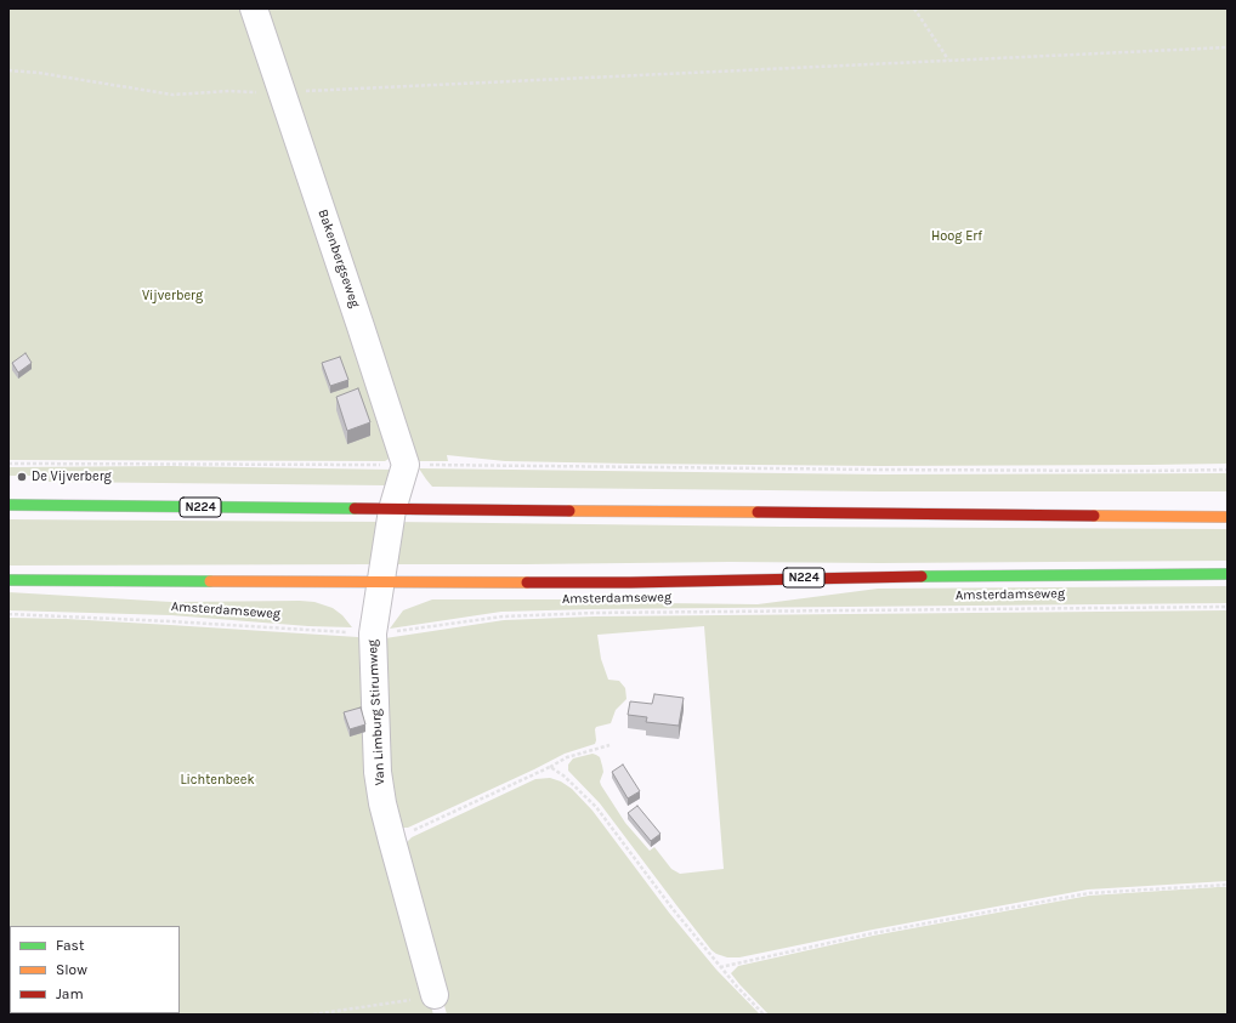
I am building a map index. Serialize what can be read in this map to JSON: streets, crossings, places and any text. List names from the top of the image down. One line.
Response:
{"streets":{"main road":["N224","Amsterdamseweg"],"street":["Bakenbergseweg","Van Limburg Stirumweg"]},"crossings":[["N224","Van Limburg Stirumweg"],["Amsterdamseweg","Van Limburg Stirumweg"]],"parks":["Hoog Erf","Vijverberg","Lichtenbeek"],"places":["De Vijverberg"],"legend":["Fast","Slow","Jam"]}
